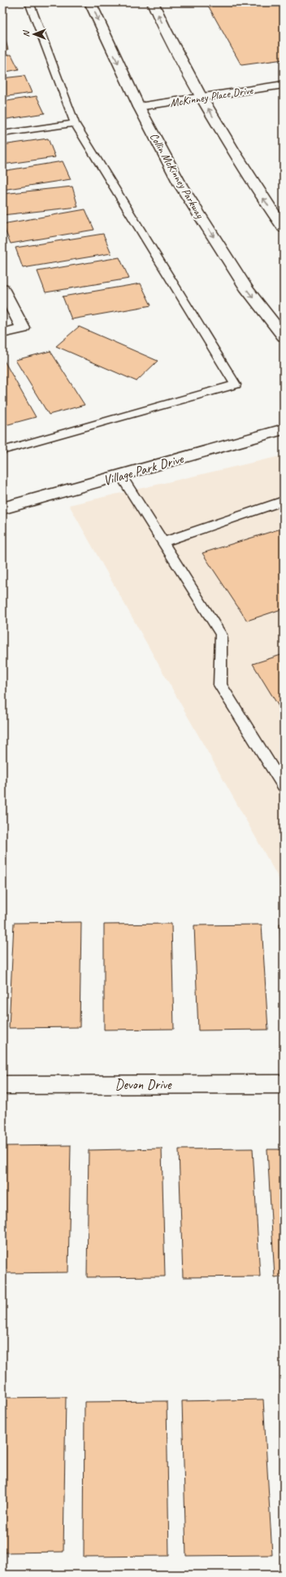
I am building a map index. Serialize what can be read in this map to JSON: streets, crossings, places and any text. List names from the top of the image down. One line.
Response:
{"streets":{"street":["McKinney Place Drive","Collin McKinney Parkway","Village Park Drive","Devon Drive"]},"crossings":[["McKinney Place Drive","Collin McKinney Parkway"]],"north":"left"}
